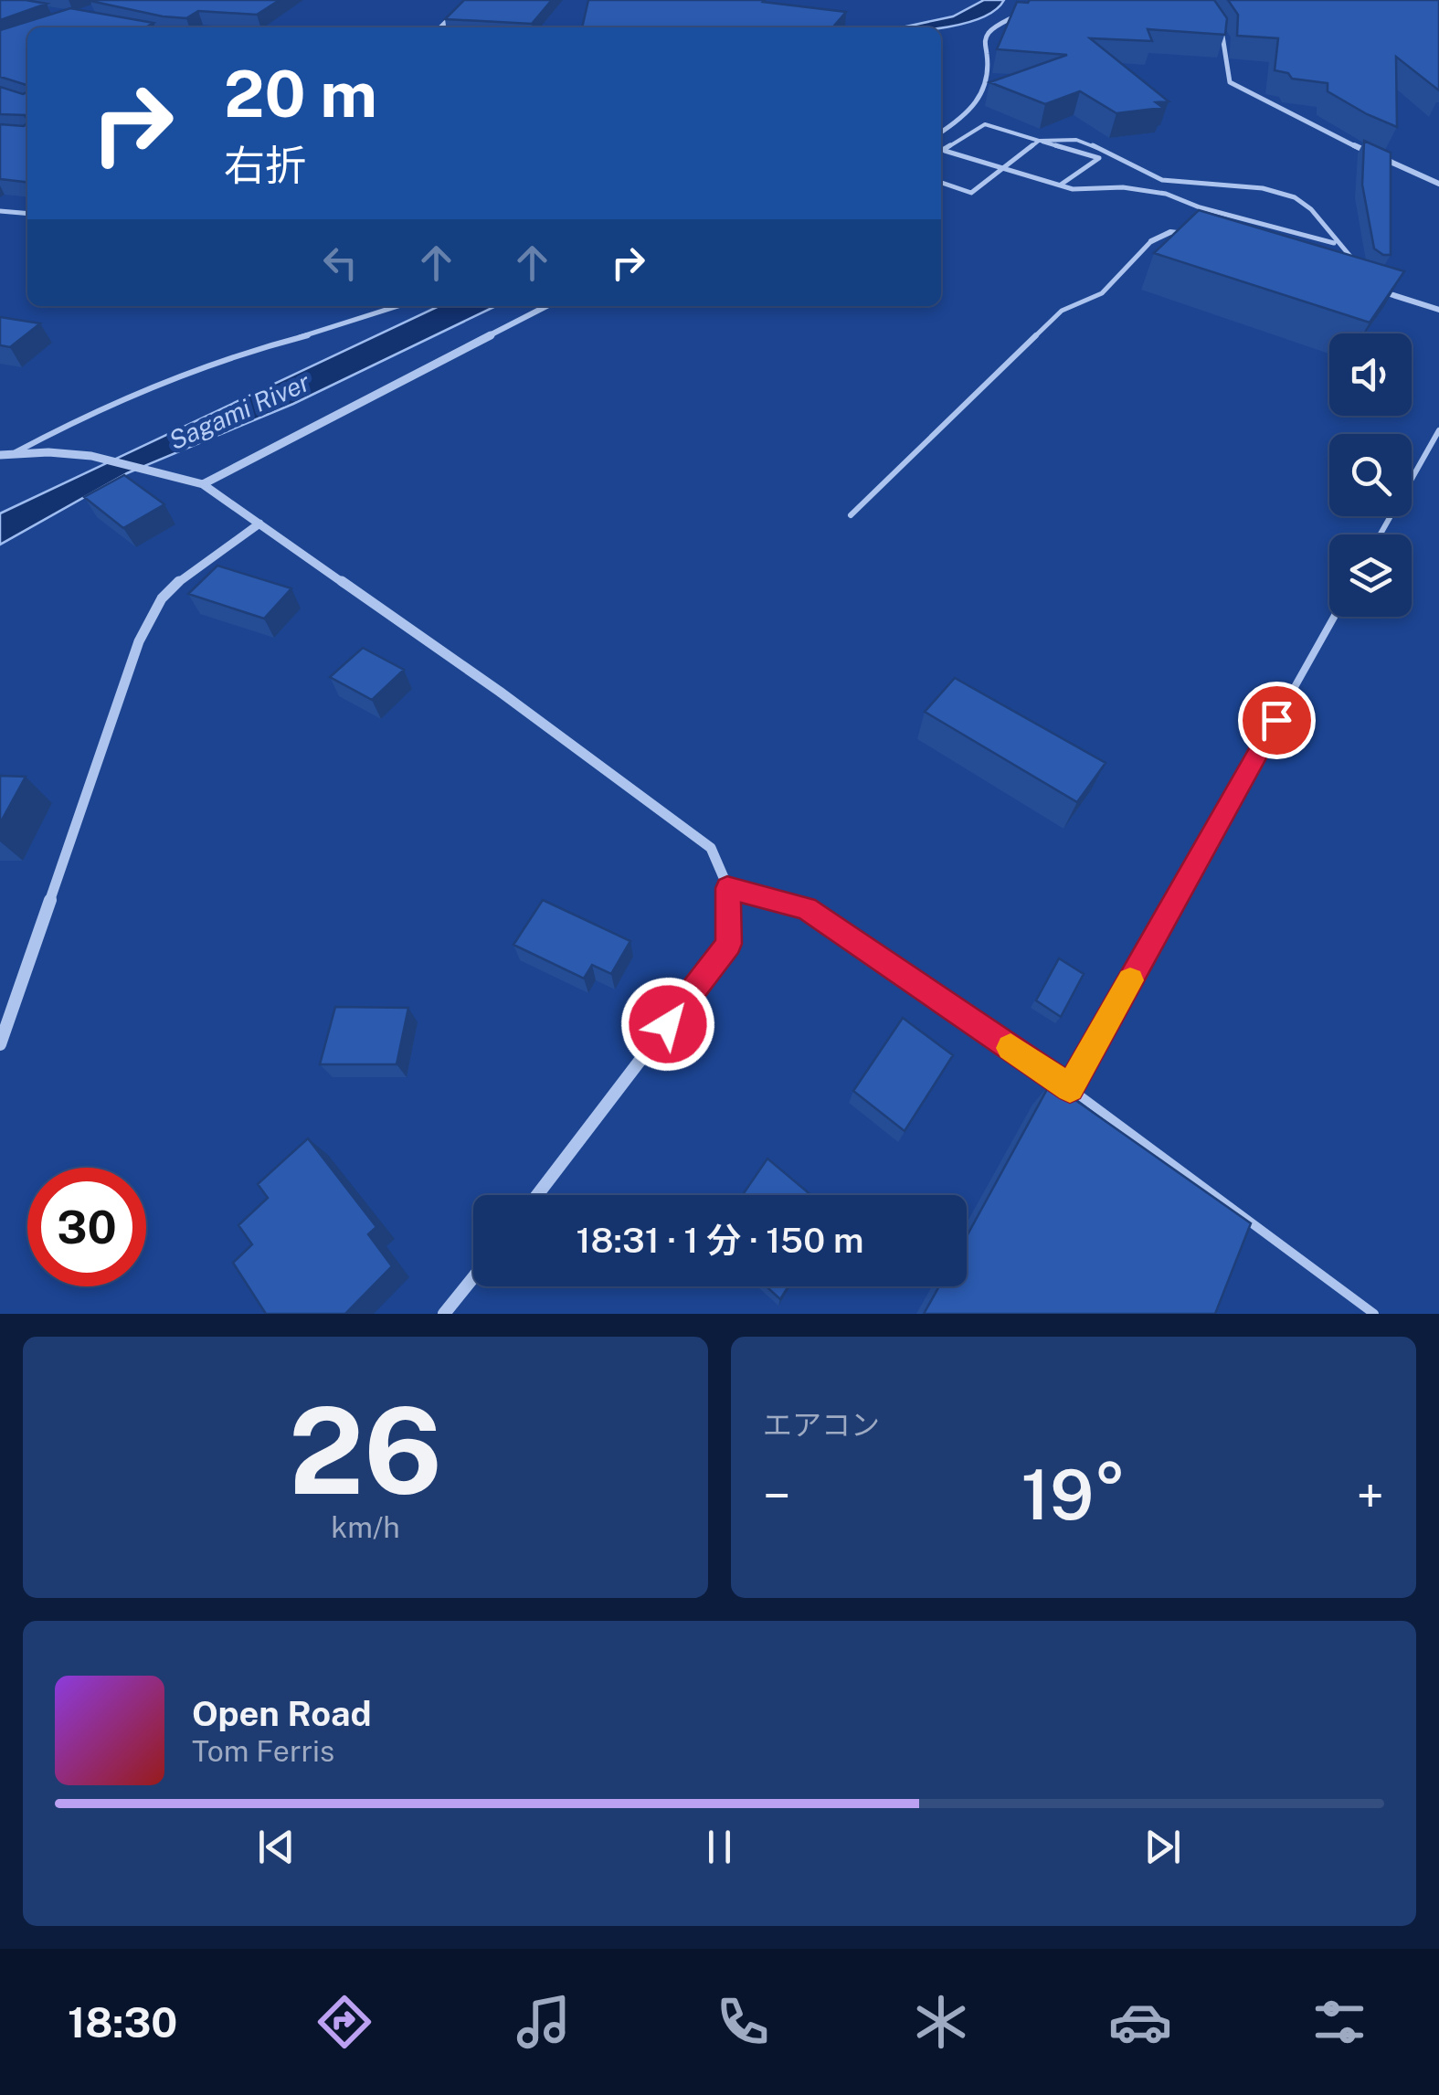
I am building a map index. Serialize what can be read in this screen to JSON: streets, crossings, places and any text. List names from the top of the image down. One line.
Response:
{"water":["Sagami River"],"page":{"turn":["20 m","右折"],"limit":"30","trip":"18:31 · 1 分 · 150 m","tile":[["26","km/h"],"エアコン"],"heat":["−","19°","+"],"song":["Open Road","Tom Ferris"],"tabs":"18:30"}}
